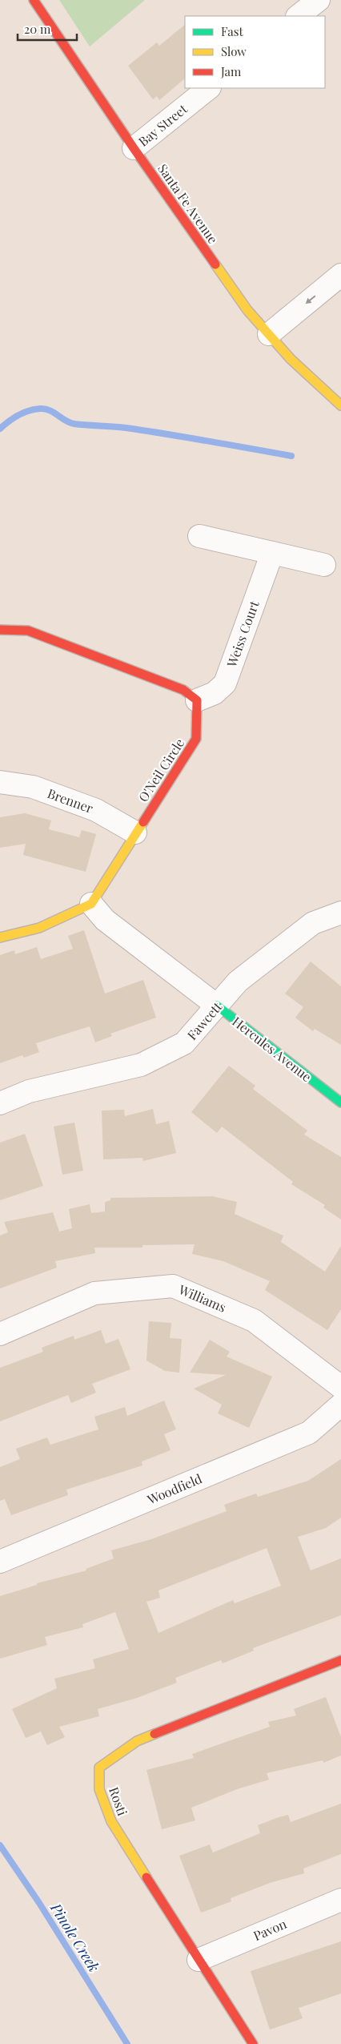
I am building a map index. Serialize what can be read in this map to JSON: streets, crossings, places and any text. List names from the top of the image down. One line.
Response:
{"streets":{"street":["Bay Street","Santa Fe Avenue","Weiss Court","O'Neil Circle","Brenner","Fawcett","Hercules Avenue","Williams","Woodfield","Rosti","Pavon"]},"crossings":[["Bay Street","Santa Fe Avenue"],["Weiss Court","O'Neil Circle"],["O'Neil Circle","Brenner"],["O'Neil Circle","Hercules Avenue"],["Fawcett","Hercules Avenue"],["Rosti","Pavon"]],"water":["Pinole Creek"],"legend":["Fast","Slow","Jam"],"scale_bar":"20 m"}
